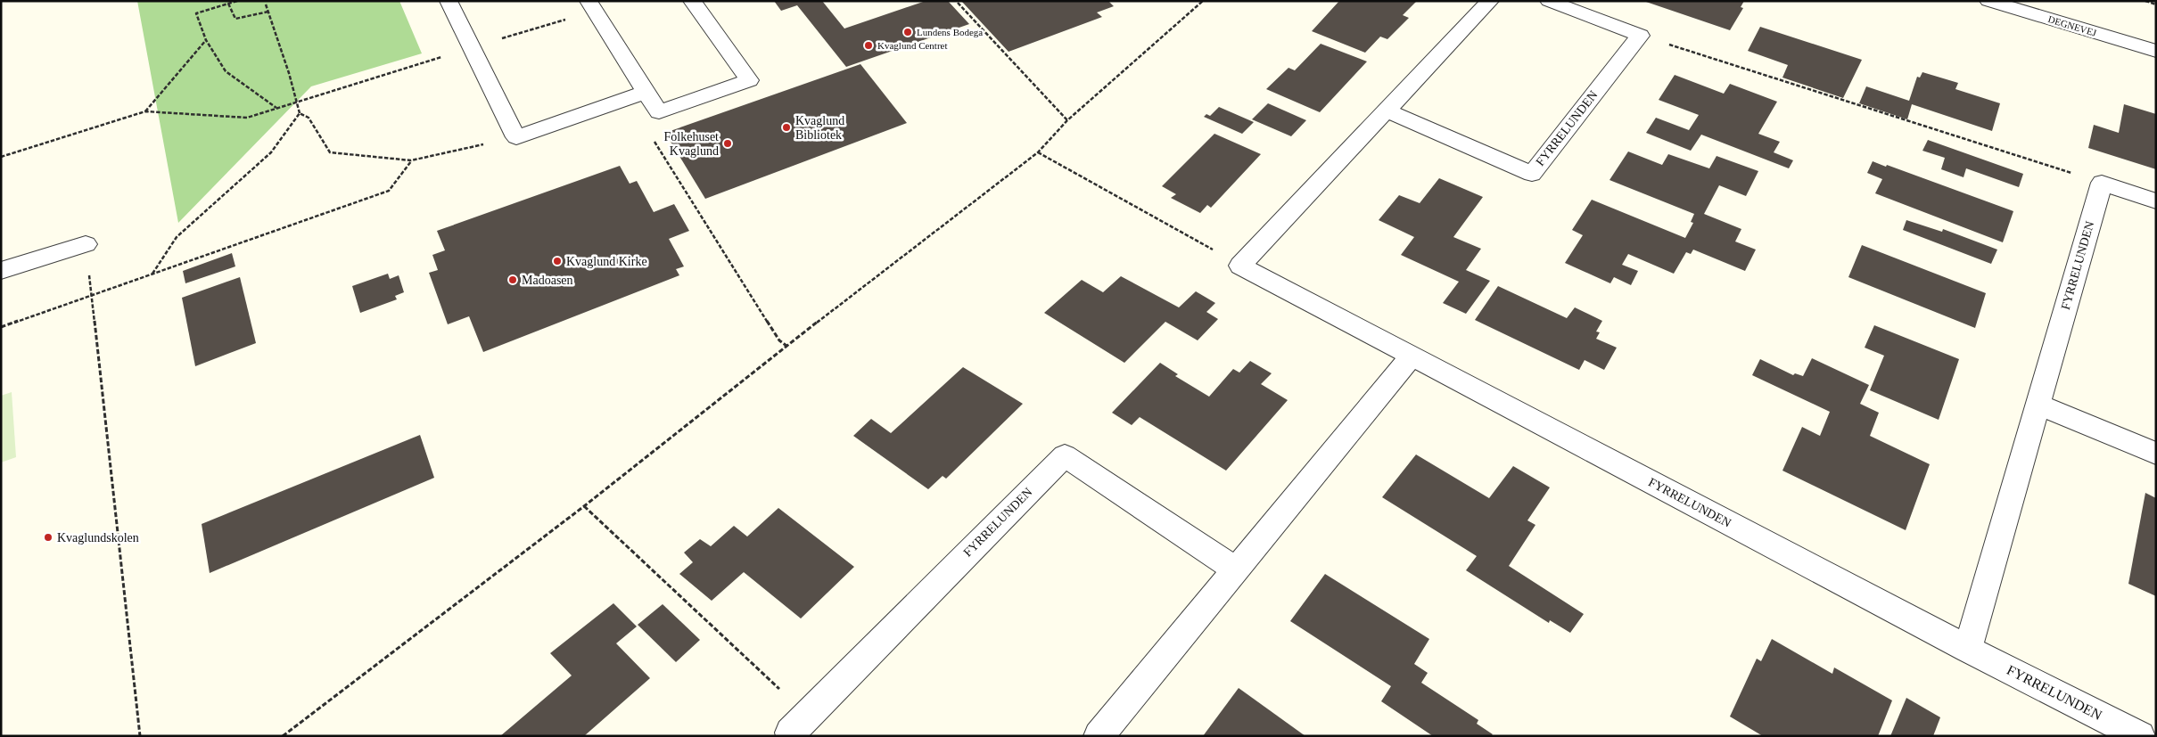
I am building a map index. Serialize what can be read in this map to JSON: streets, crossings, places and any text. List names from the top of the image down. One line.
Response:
{"streets":{"street":["DEGNEVEJ","FYRRELUNDEN"]},"places":["Lundens Bodega","Kvaglund Centret","Kvaglund Bibliotek","Folkehuset Kvaglund","Kvaglund Kirke","Madoasen","Kvaglundskolen"]}
